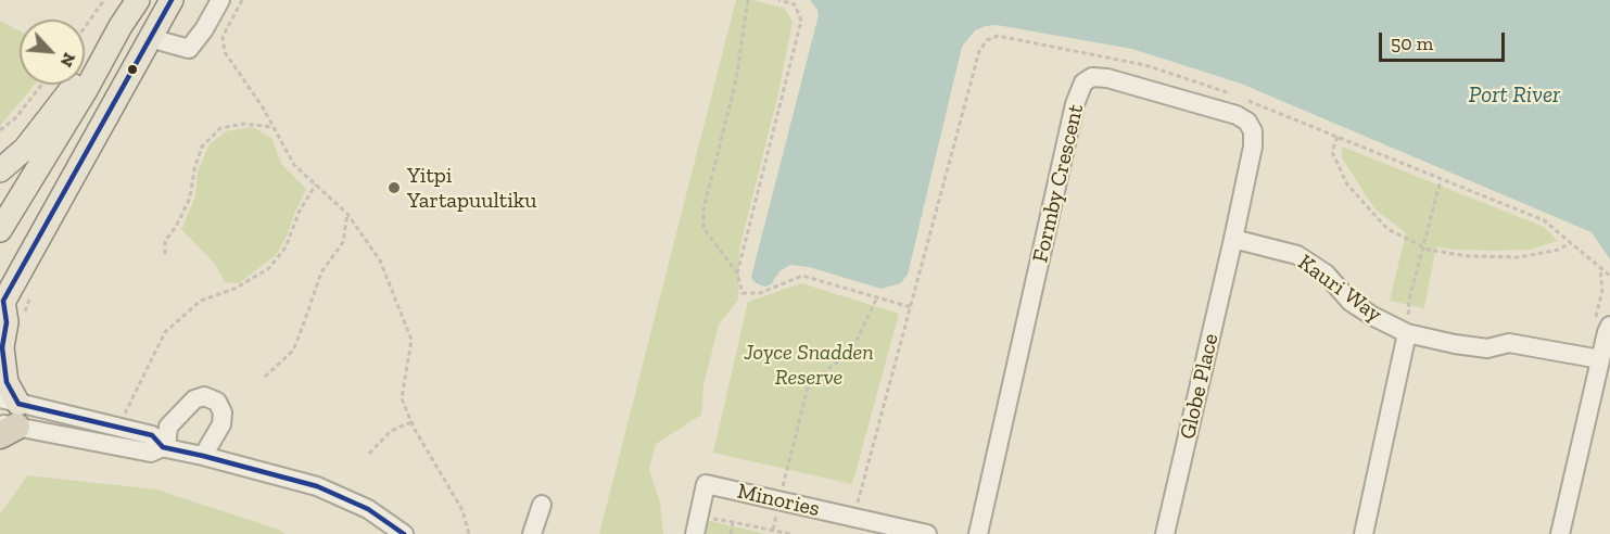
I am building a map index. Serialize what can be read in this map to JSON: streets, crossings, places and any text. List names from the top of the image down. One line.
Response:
{"streets":{"street":["Formby Crescent","Kauri Way","Globe Place","Minories"]},"crossings":[["Formby Crescent","Kauri Way"],["Formby Crescent","Globe Place"],["Kauri Way","Globe Place"]],"water":["Port River"],"parks":["Joyce Snadden Reserve"],"places":["Yitpi Yartapuultiku"],"scale_bar":"50 m","north":"bottom right"}
